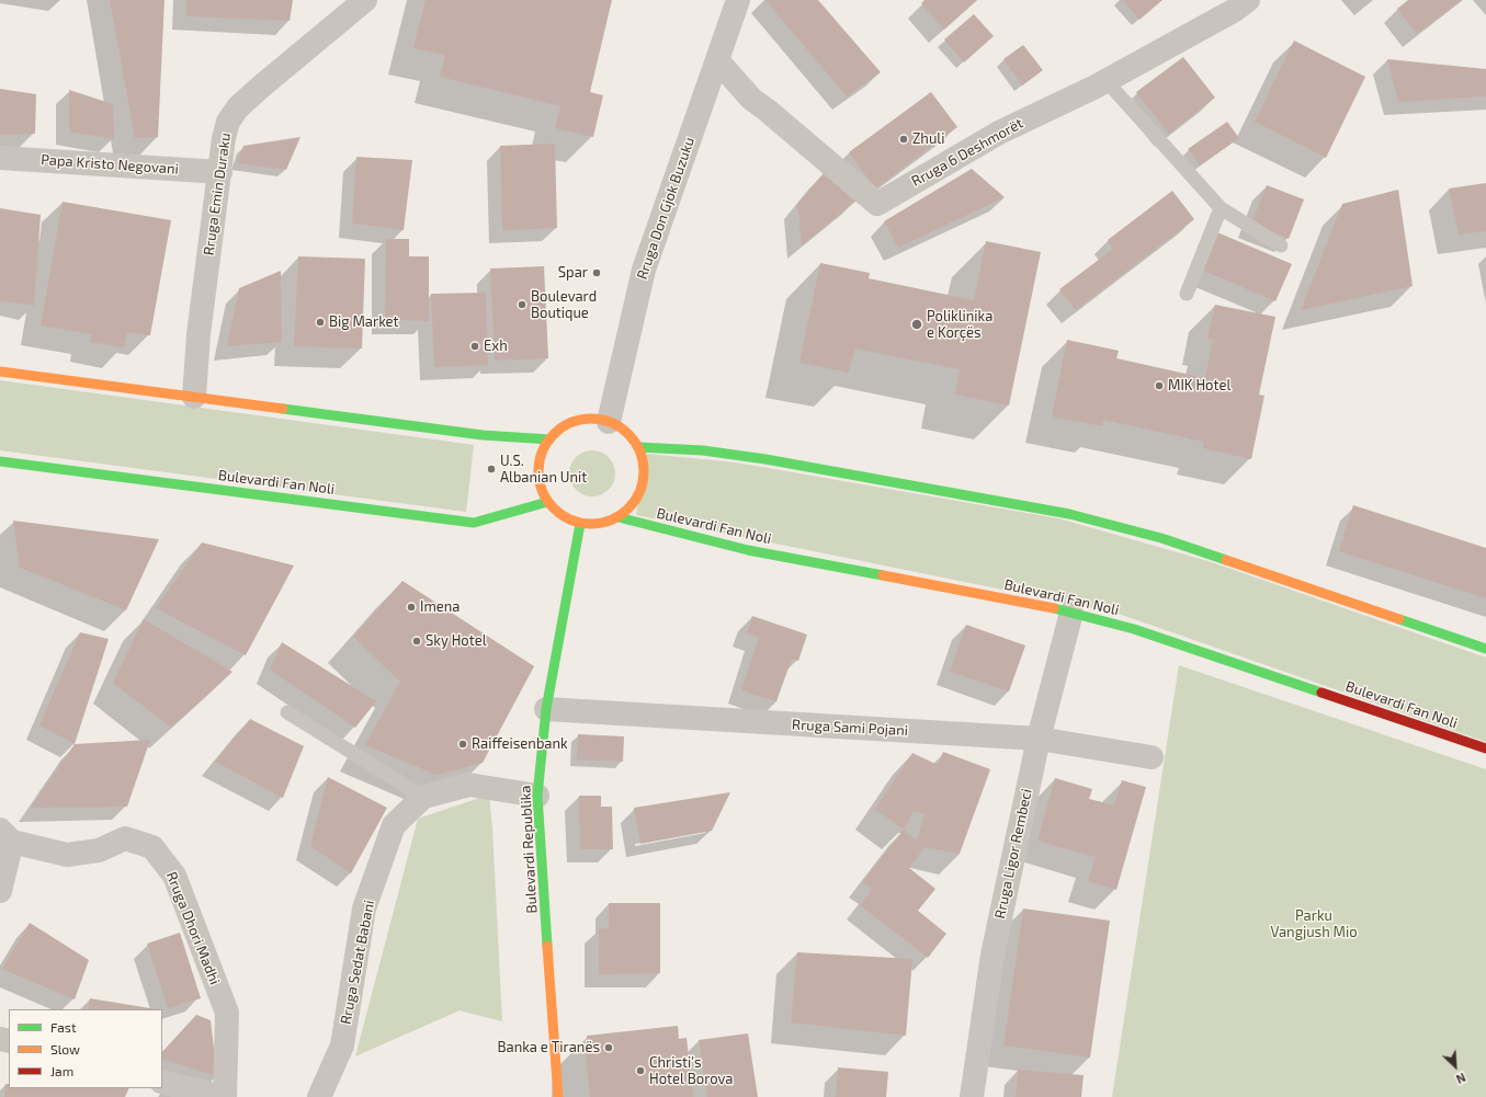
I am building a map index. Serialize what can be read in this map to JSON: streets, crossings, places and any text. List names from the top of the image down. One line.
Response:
{"streets":{"main road":["Bulevardi Fan Noli","Bulevardi Republika"],"street":["Rruga 6 Deshmorët","Papa Kristo Negovani","Rruga Emin Duraku","Rruga Don Gjok Buzuku","Rruga Sami Pojani","Rruga Ligor Rembeci","Rruga Dhori Madhi","Rruga Sedat Babani"]},"crossings":[["Rruga 6 Deshmorët","Rruga Don Gjok Buzuku"],["Papa Kristo Negovani","Rruga Emin Duraku"],["Rruga Don Gjok Buzuku","Bulevardi Fan Noli"],["Rruga Don Gjok Buzuku","Bulevardi Republika"],["Bulevardi Fan Noli","Bulevardi Republika"],["Bulevardi Fan Noli","Rruga Ligor Rembeci"],["Rruga Sami Pojani","Bulevardi Republika"],["Rruga Sami Pojani","Rruga Ligor Rembeci"]],"parks":["Parku Vangjush Mio"],"places":["Zhuli","Spar","Boulevard Boutique","Big Market","Poliklinika e Korçës","Exh","MIK Hotel","U.S. Albanian Unit","Imena","Sky Hotel","Raiffeisenbank","Banka e Tiranës","Christi's Hotel Borova"],"legend":["Fast","Slow","Jam"],"north":"bottom right"}
